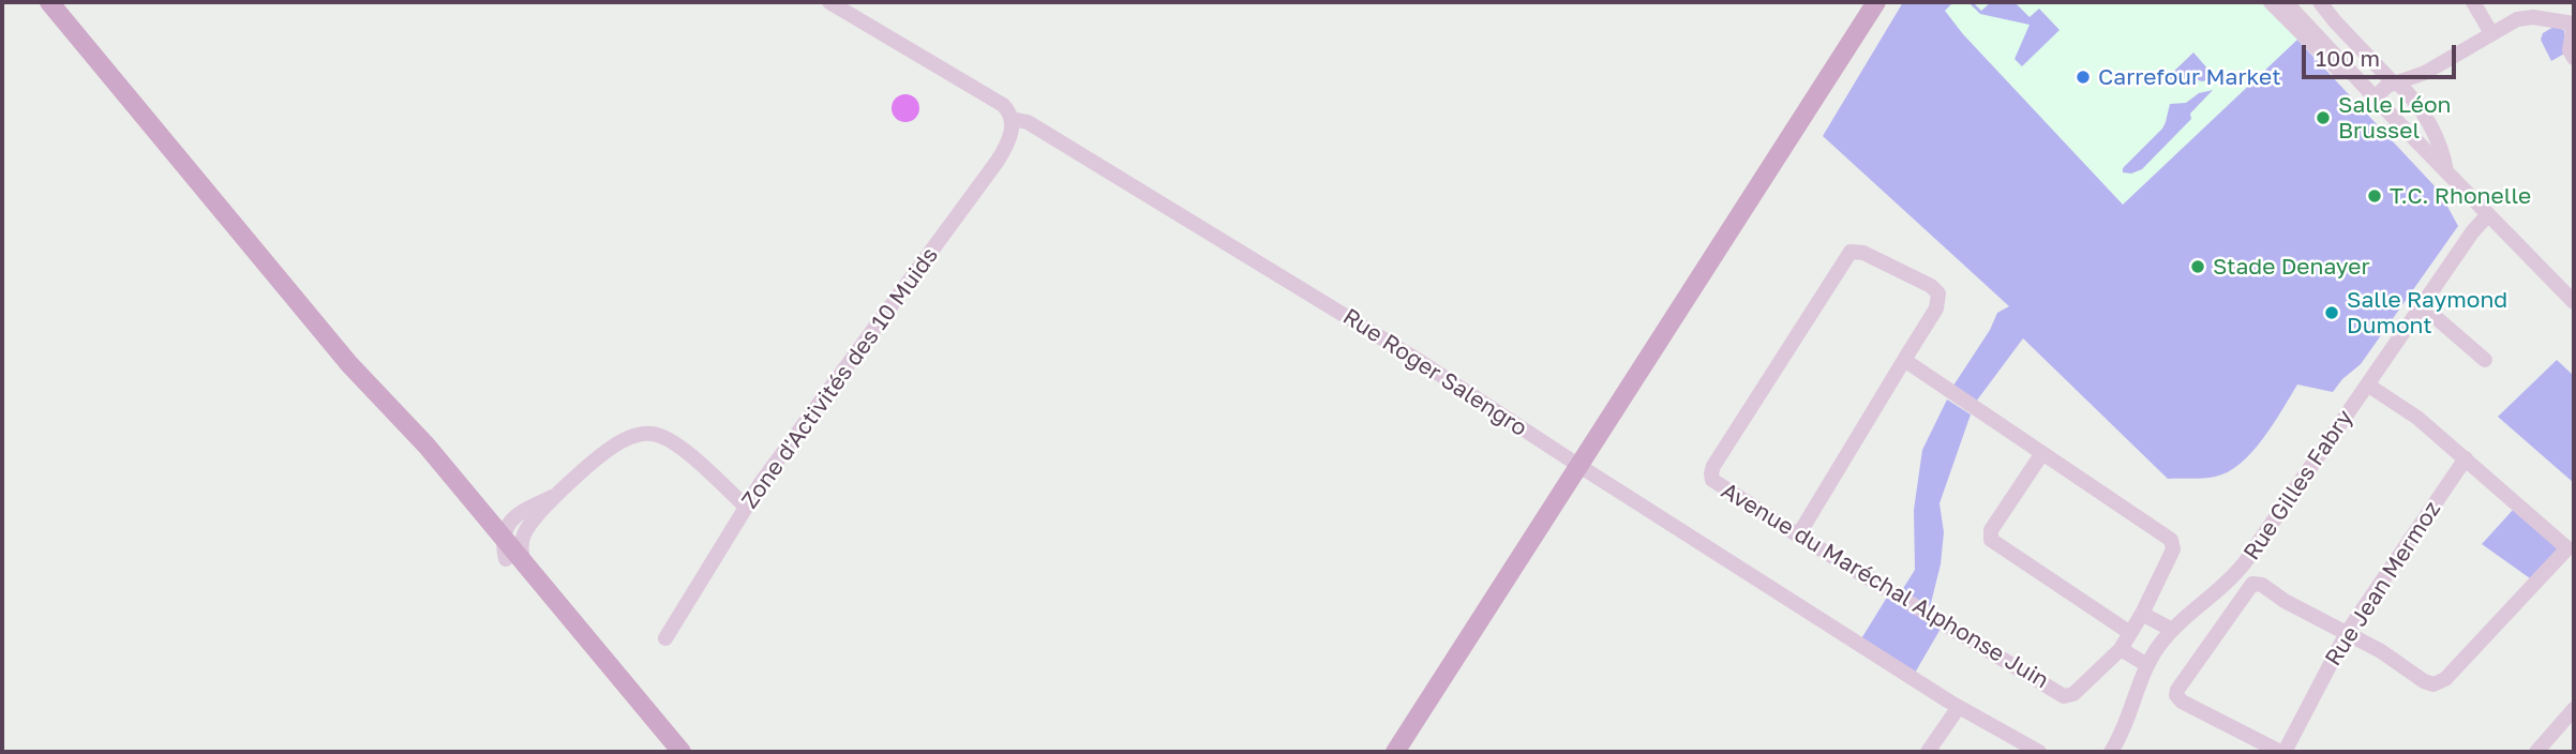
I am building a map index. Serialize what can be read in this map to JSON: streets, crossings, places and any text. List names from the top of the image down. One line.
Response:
{"streets":{"street":["Rue Roger Salengro","Zone d'Activités des 10 Muids","Rue Gilles Fabry","Rue Jean Mermoz","Avenue du Maréchal Alphonse Juin"]},"crossings":[["Rue Roger Salengro","Zone d'Activités des 10 Muids"]],"places":["Carrefour Market","Salle Léon Brussel","T.C. Rhonelle","Stade Denayer","Salle Raymond Dumont"],"scale_bar":"100 m"}
